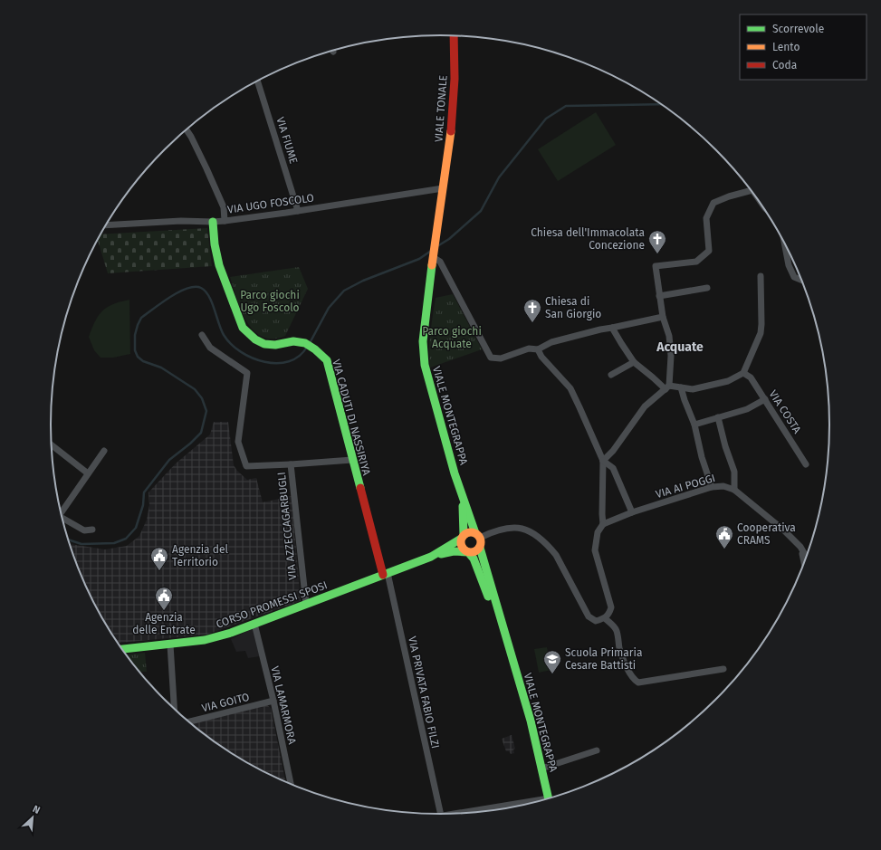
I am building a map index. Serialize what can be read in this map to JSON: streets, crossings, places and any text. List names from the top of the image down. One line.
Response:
{"streets":{"main road":["VIALE TONALE","VIALE MONTEGRAPPA","VIA CADUTI DI NASSIRIYA","CORSO PROMESSI SPOSI"],"street":["VIA FIUME","VIA UGO FOSCOLO","VIA COSTA","VIA AI POGGI","VIA AZZECCAGARBUGLI","VIA PRIVATA FABIO FILZI","VIA GOITO","VIA LAMARMORA"]},"crossings":[["VIALE TONALE","VIA UGO FOSCOLO"],["VIALE TONALE","VIALE MONTEGRAPPA"],["VIA FIUME","VIA UGO FOSCOLO"],["VIA UGO FOSCOLO","VIALE MONTEGRAPPA"],["VIA UGO FOSCOLO","VIA CADUTI DI NASSIRIYA"],["VIALE MONTEGRAPPA","CORSO PROMESSI SPOSI"],["VIA CADUTI DI NASSIRIYA","VIA AZZECCAGARBUGLI"],["VIA CADUTI DI NASSIRIYA","CORSO PROMESSI SPOSI"],["VIA CADUTI DI NASSIRIYA","VIA PRIVATA FABIO FILZI"],["VIA AZZECCAGARBUGLI","CORSO PROMESSI SPOSI"],["CORSO PROMESSI SPOSI","VIA PRIVATA FABIO FILZI"],["CORSO PROMESSI SPOSI","VIA LAMARMORA"],["VIA GOITO","VIA LAMARMORA"]],"districts":["Acquate"],"parks":["Parco giochi Ugo Foscolo","Parco giochi Acquate"],"places":{"church":["Chiesa dell'Immacolata Concezione","Chiesa di San Giorgio"],"public building":["Cooperativa CRAMS","Agenzia del Territorio","Agenzia delle Entrate"],"school or university":["Scuola Primaria Cesare Battisti"]},"legend":["Scorrevole","Lento","Coda"],"north":"top right"}
